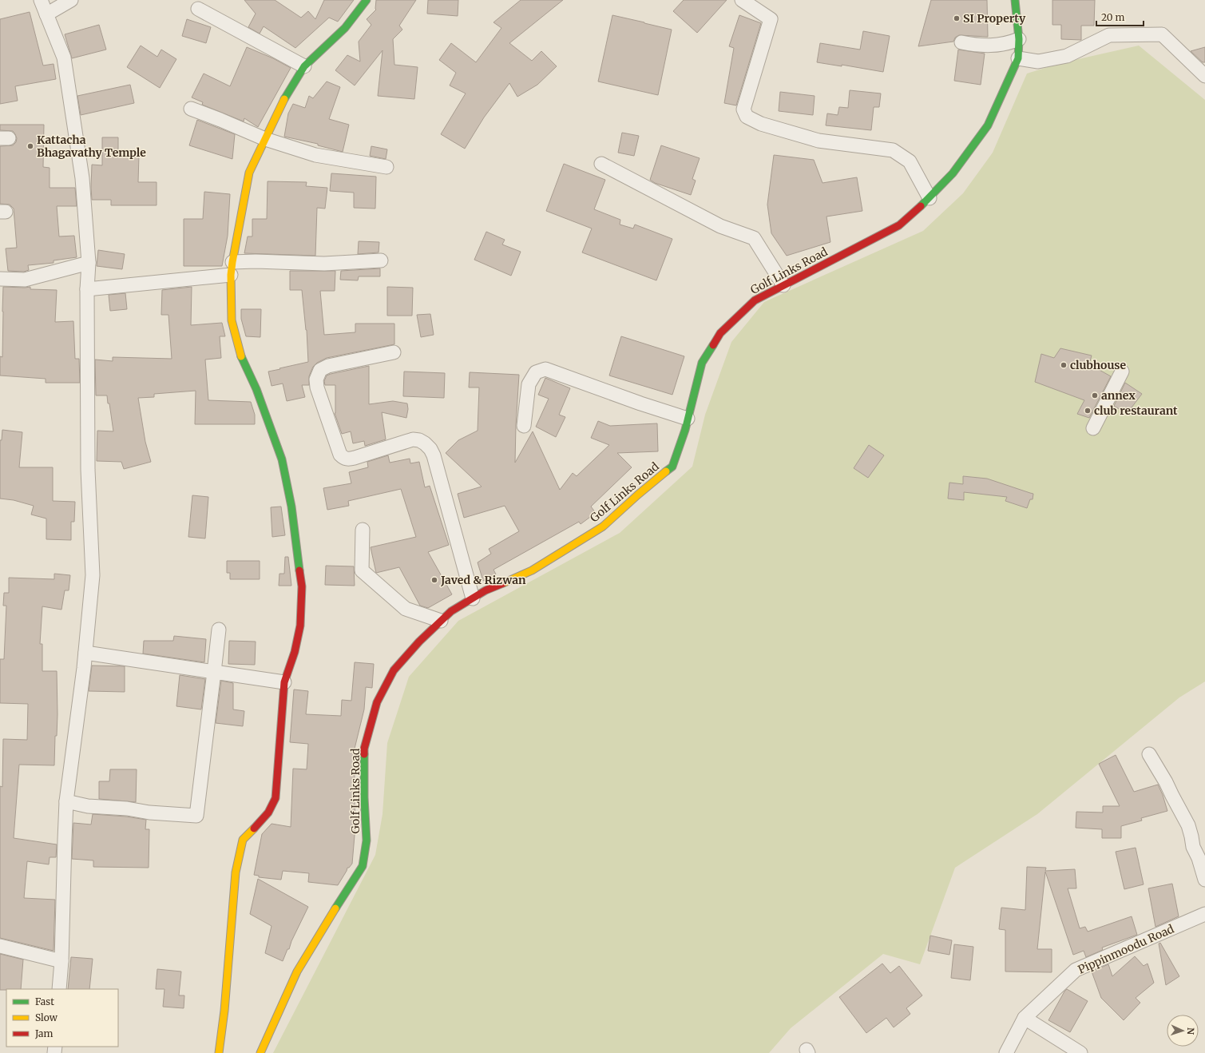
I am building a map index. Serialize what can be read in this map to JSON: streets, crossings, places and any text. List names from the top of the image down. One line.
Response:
{"streets":{"street":["Golf Links Road","Pippinmoodu Road"]},"places":["SI Property","Kattacha Bhagavathy Temple","clubhouse","annex","club restaurant","Javed & Rizwan"],"legend":["Fast","Slow","Jam"],"scale_bar":"20 m","north":"right"}
